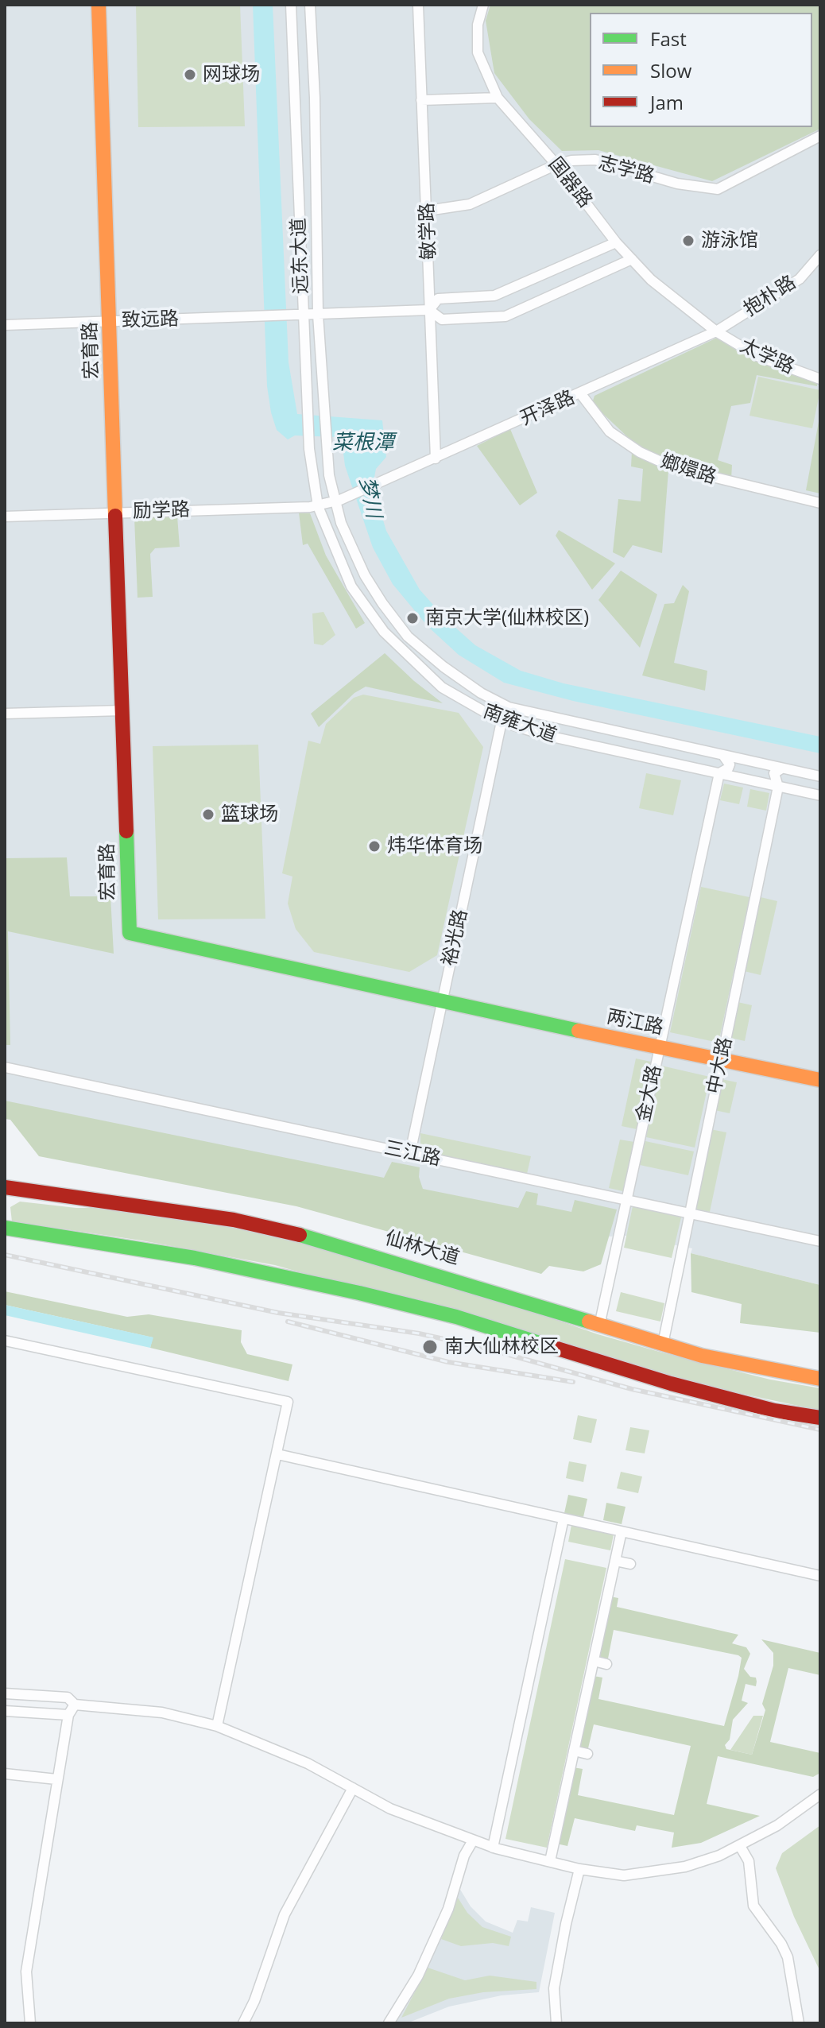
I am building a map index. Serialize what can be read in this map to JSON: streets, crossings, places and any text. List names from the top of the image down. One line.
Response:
{"streets":{"main road":["宏育路","两江路","仙林大道"],"street":["志学路","国器路","敏学路","远东大道","抱朴路","致远路","太学路","开泽路","嫏嬛路","励学路","南雍大道","裕光路","中大路","金大路","三江路"]},"crossings":[["志学路","国器路"],["志学路","敏学路"],["国器路","抱朴路"],["国器路","太学路"],["国器路","开泽路"],["敏学路","致远路"],["敏学路","开泽路"],["远东大道","致远路"],["远东大道","开泽路"],["远东大道","励学路"],["远东大道","南雍大道"],["抱朴路","太学路"],["抱朴路","开泽路"],["致远路","宏育路"],["宏育路","励学路"],["宏育路","两江路"],["太学路","开泽路"],["开泽路","嫏嬛路"],["开泽路","励学路"],["开泽路","南雍大道"],["励学路","南雍大道"],["南雍大道","裕光路"],["南雍大道","中大路"],["南雍大道","金大路"],["裕光路","两江路"],["裕光路","三江路"],["两江路","中大路"],["两江路","金大路"],["中大路","三江路"],["中大路","仙林大道"],["金大路","三江路"],["金大路","仙林大道"]],"water":["菜根潭","梦川"],"places":["网球场","游泳馆","南京大学(仙林校区)","篮球场","炜华体育场","南大仙林校区"],"legend":["Fast","Slow","Jam"]}
